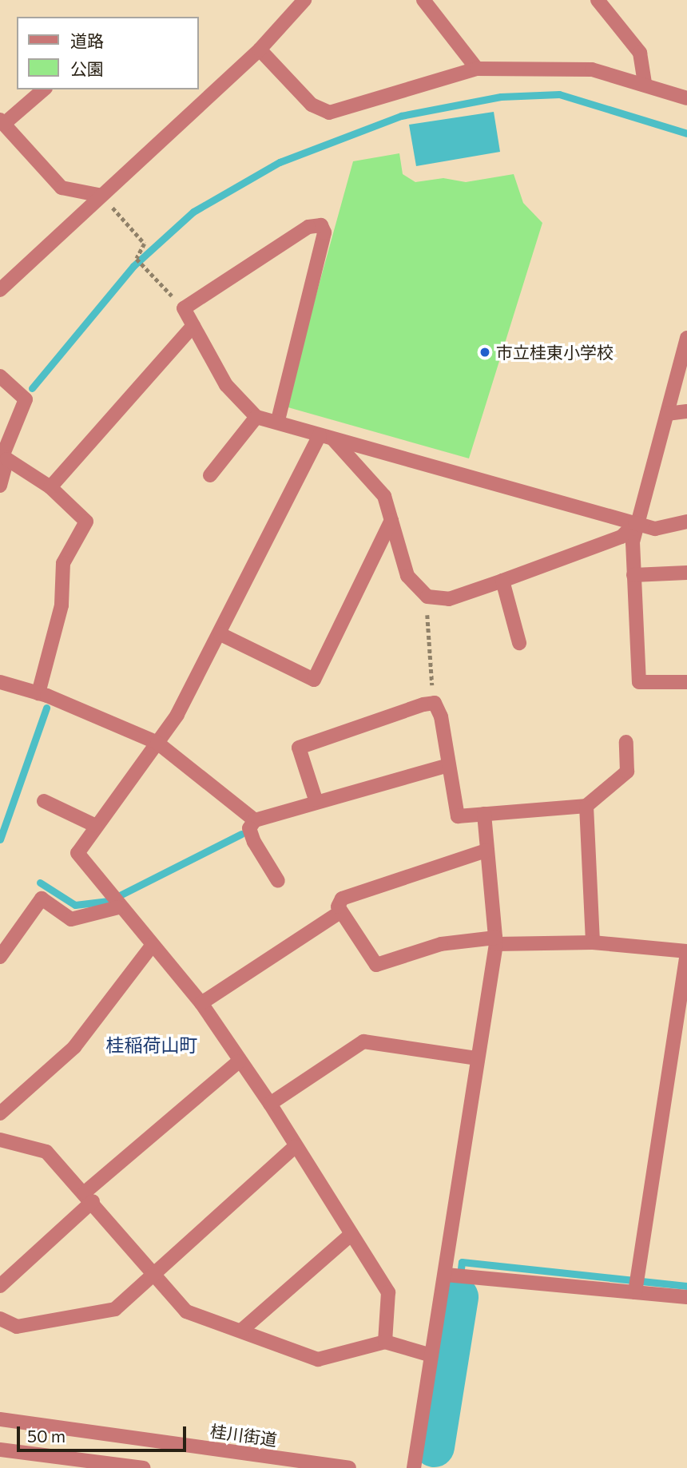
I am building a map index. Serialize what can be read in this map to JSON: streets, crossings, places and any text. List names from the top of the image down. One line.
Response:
{"streets":{"street":["桂川街道"]},"districts":["桂稲荷山町"],"places":["市立桂東小学校"],"legend":["道路","公園"],"scale_bar":"50 m"}
